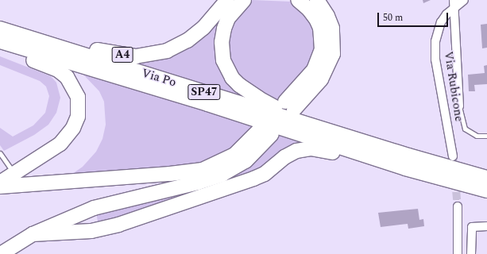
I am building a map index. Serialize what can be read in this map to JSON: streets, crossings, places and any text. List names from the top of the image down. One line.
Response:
{"streets":{"highway":["A4","Via Po","SP47"],"street":["Via Rubicone"]},"scale_bar":"50 m"}
